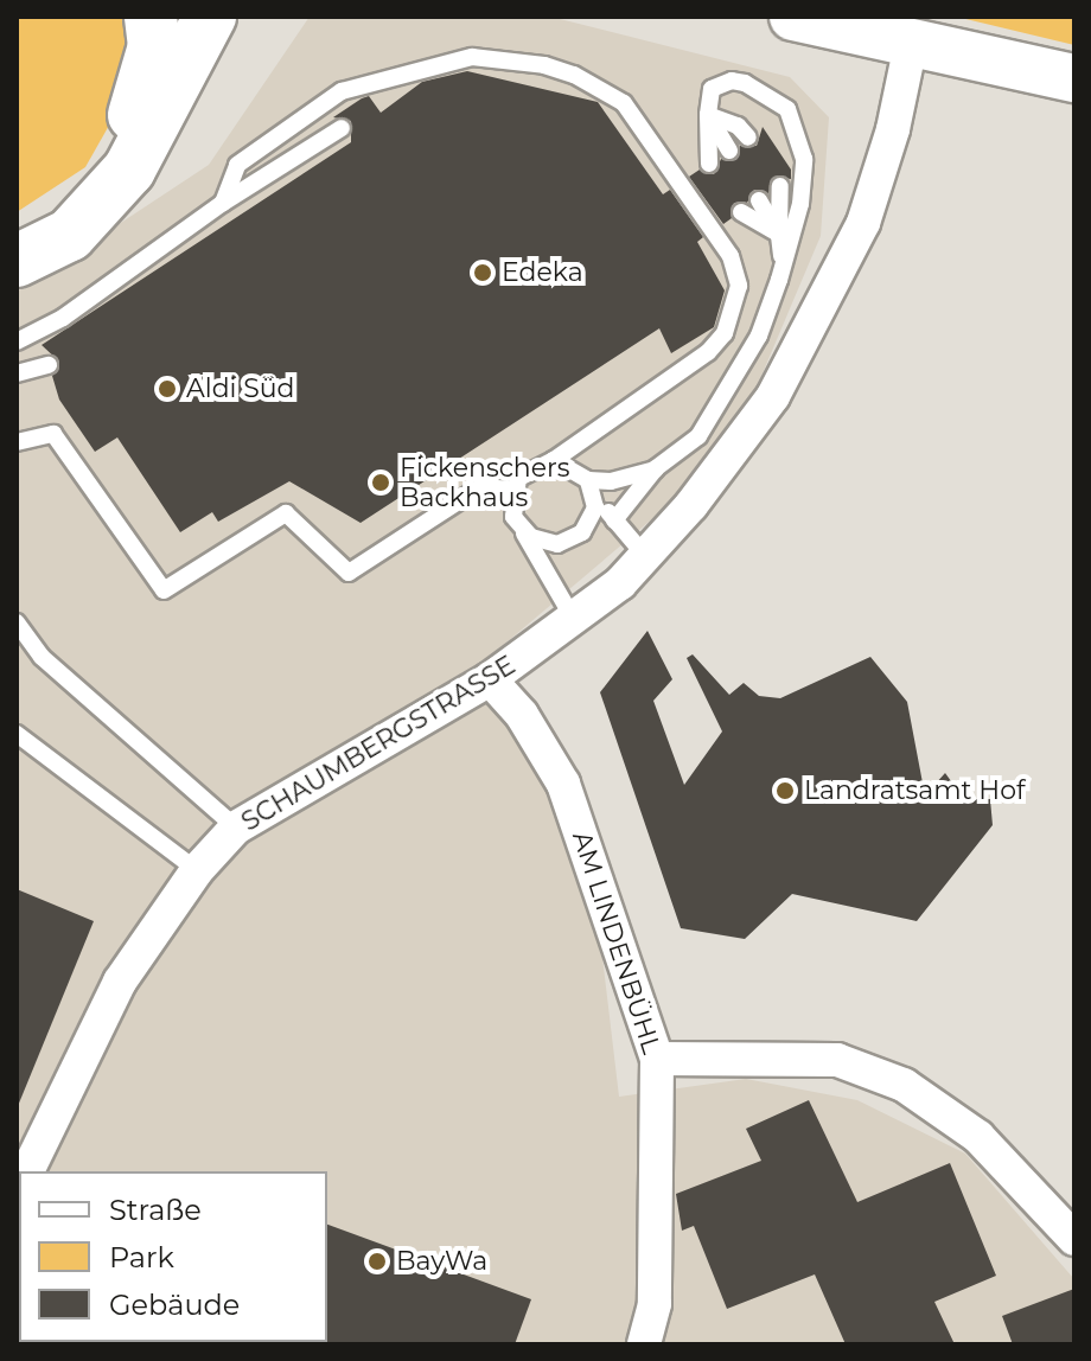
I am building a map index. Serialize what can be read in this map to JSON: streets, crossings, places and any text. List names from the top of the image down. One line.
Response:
{"streets":{"street":["SCHAUMBERGSTRASSE","AM LINDENBÜHL"]},"crossings":[["SCHAUMBERGSTRASSE","AM LINDENBÜHL"]],"places":["Edeka","Aldi Süd","Fickenschers Backhaus","Landratsamt Hof","BayWa"],"legend":["Straße","Park","Gebäude"]}
